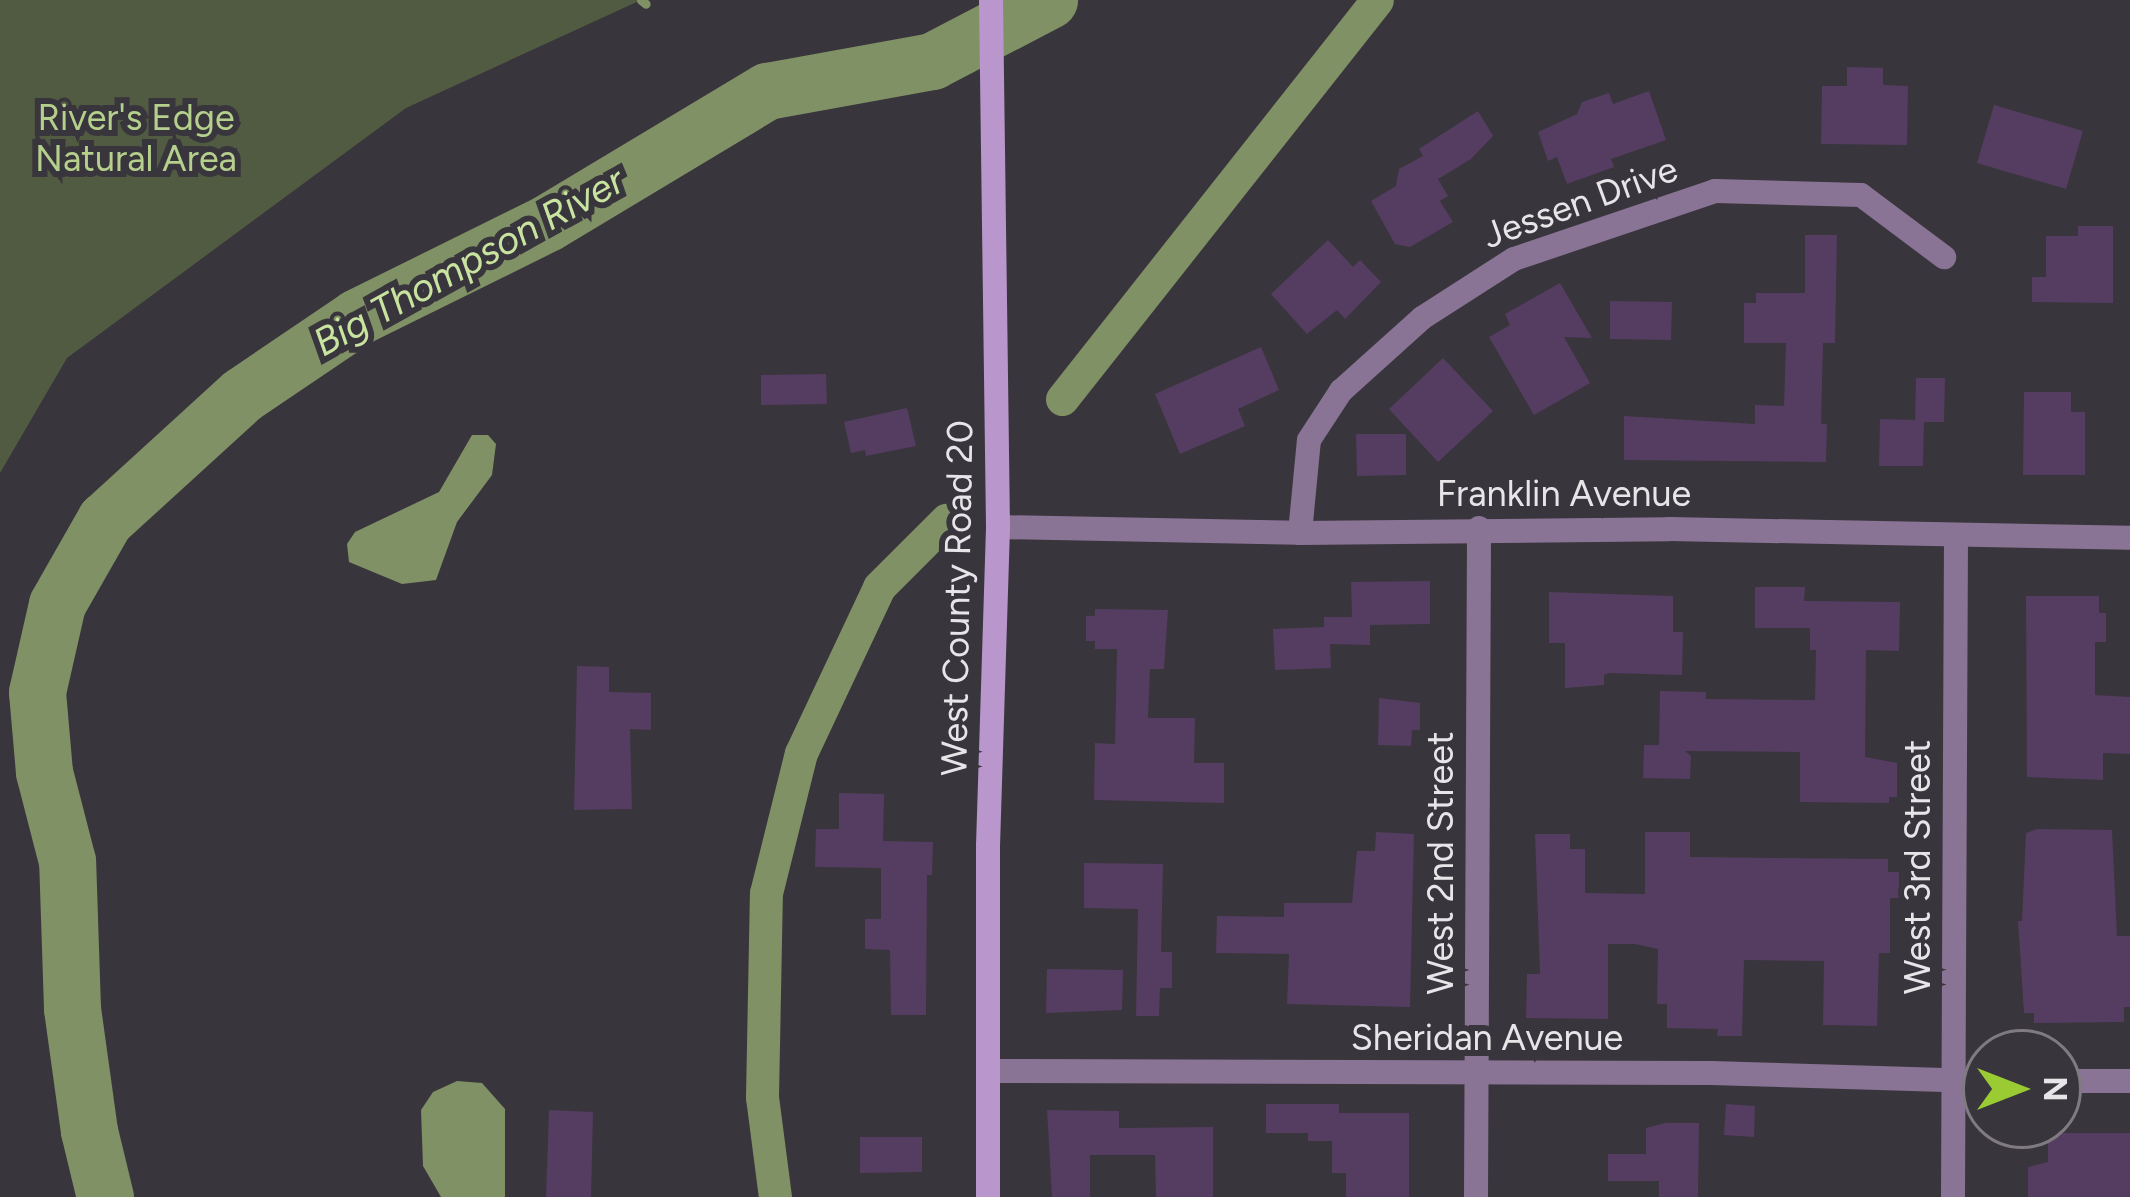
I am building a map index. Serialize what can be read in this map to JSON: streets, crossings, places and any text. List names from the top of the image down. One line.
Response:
{"streets":{"main road":["West County Road 20"],"street":["Jessen Drive","Franklin Avenue","West 2nd Street","West 3rd Street","Sheridan Avenue"]},"crossings":[["Jessen Drive","Franklin Avenue"],["Franklin Avenue","West County Road 20"],["Franklin Avenue","West 2nd Street"],["Franklin Avenue","West 3rd Street"],["West County Road 20","Sheridan Avenue"],["West 2nd Street","Sheridan Avenue"],["West 3rd Street","Sheridan Avenue"]],"water":["Big Thompson River"],"parks":["River's Edge Natural Area"],"north":"right"}
